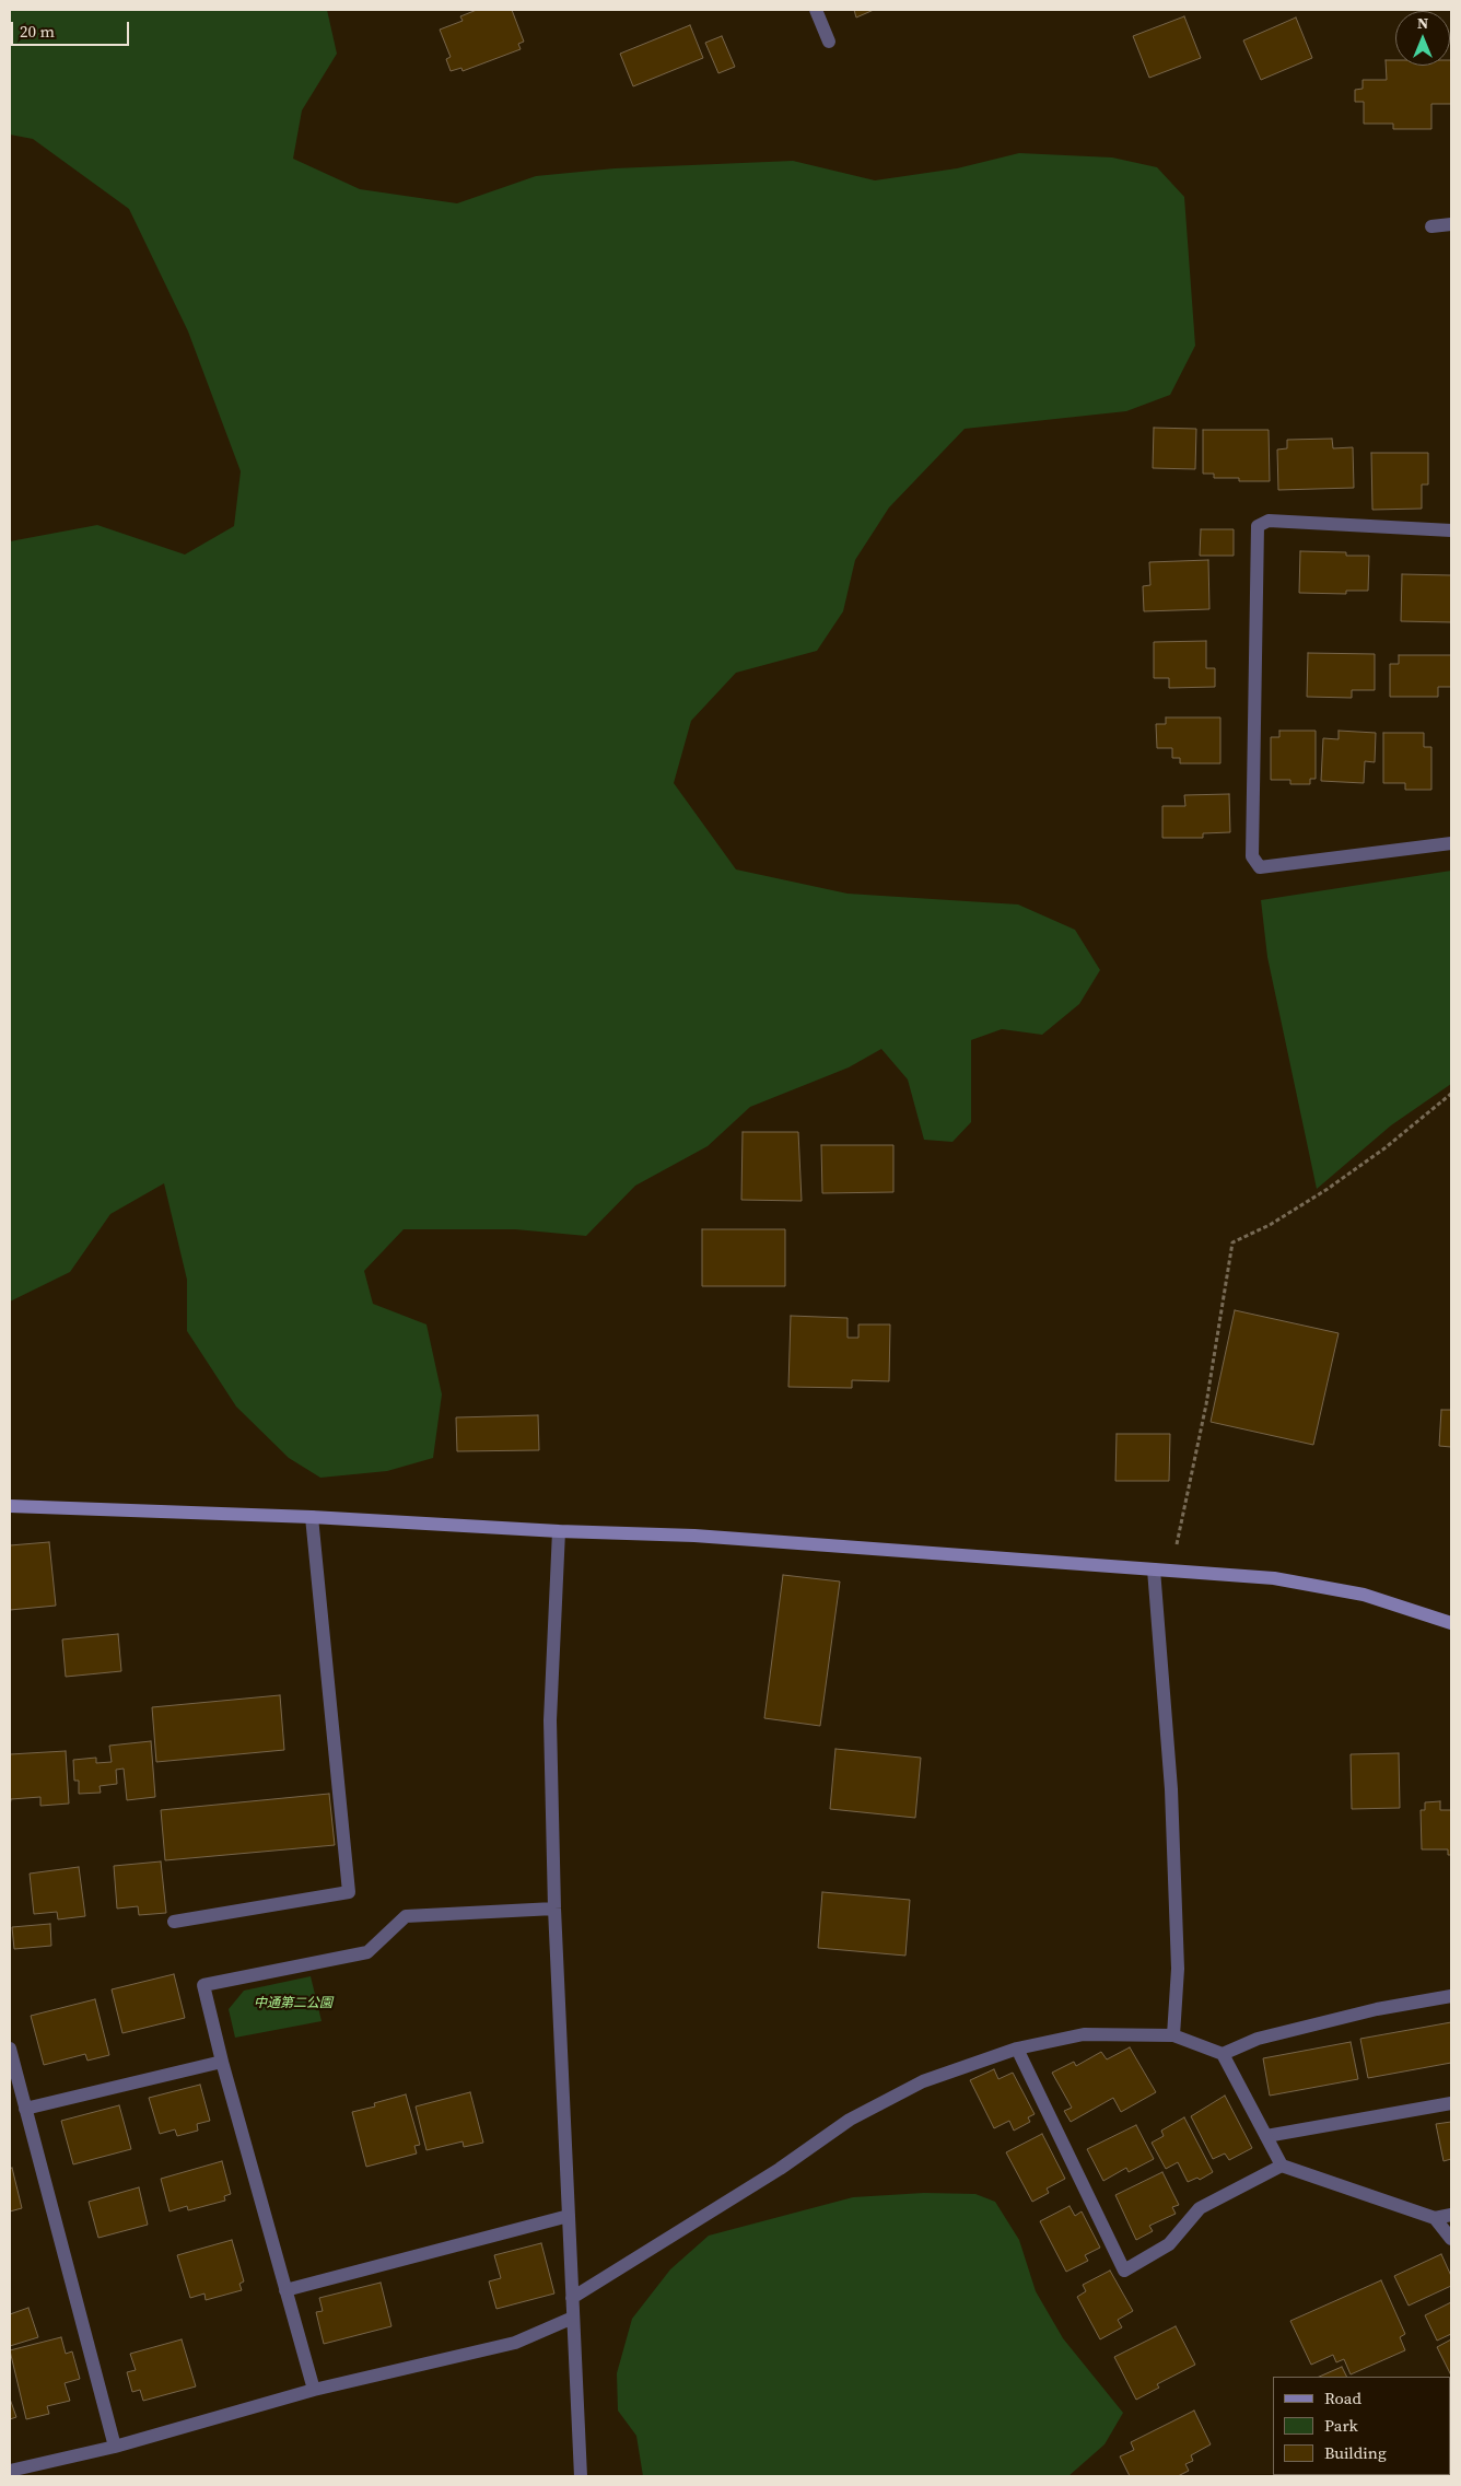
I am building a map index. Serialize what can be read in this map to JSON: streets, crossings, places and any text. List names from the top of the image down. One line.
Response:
{"parks":["中通第二公園"],"legend":["Road","Park","Building"],"scale_bar":"20 m","north":"top"}
